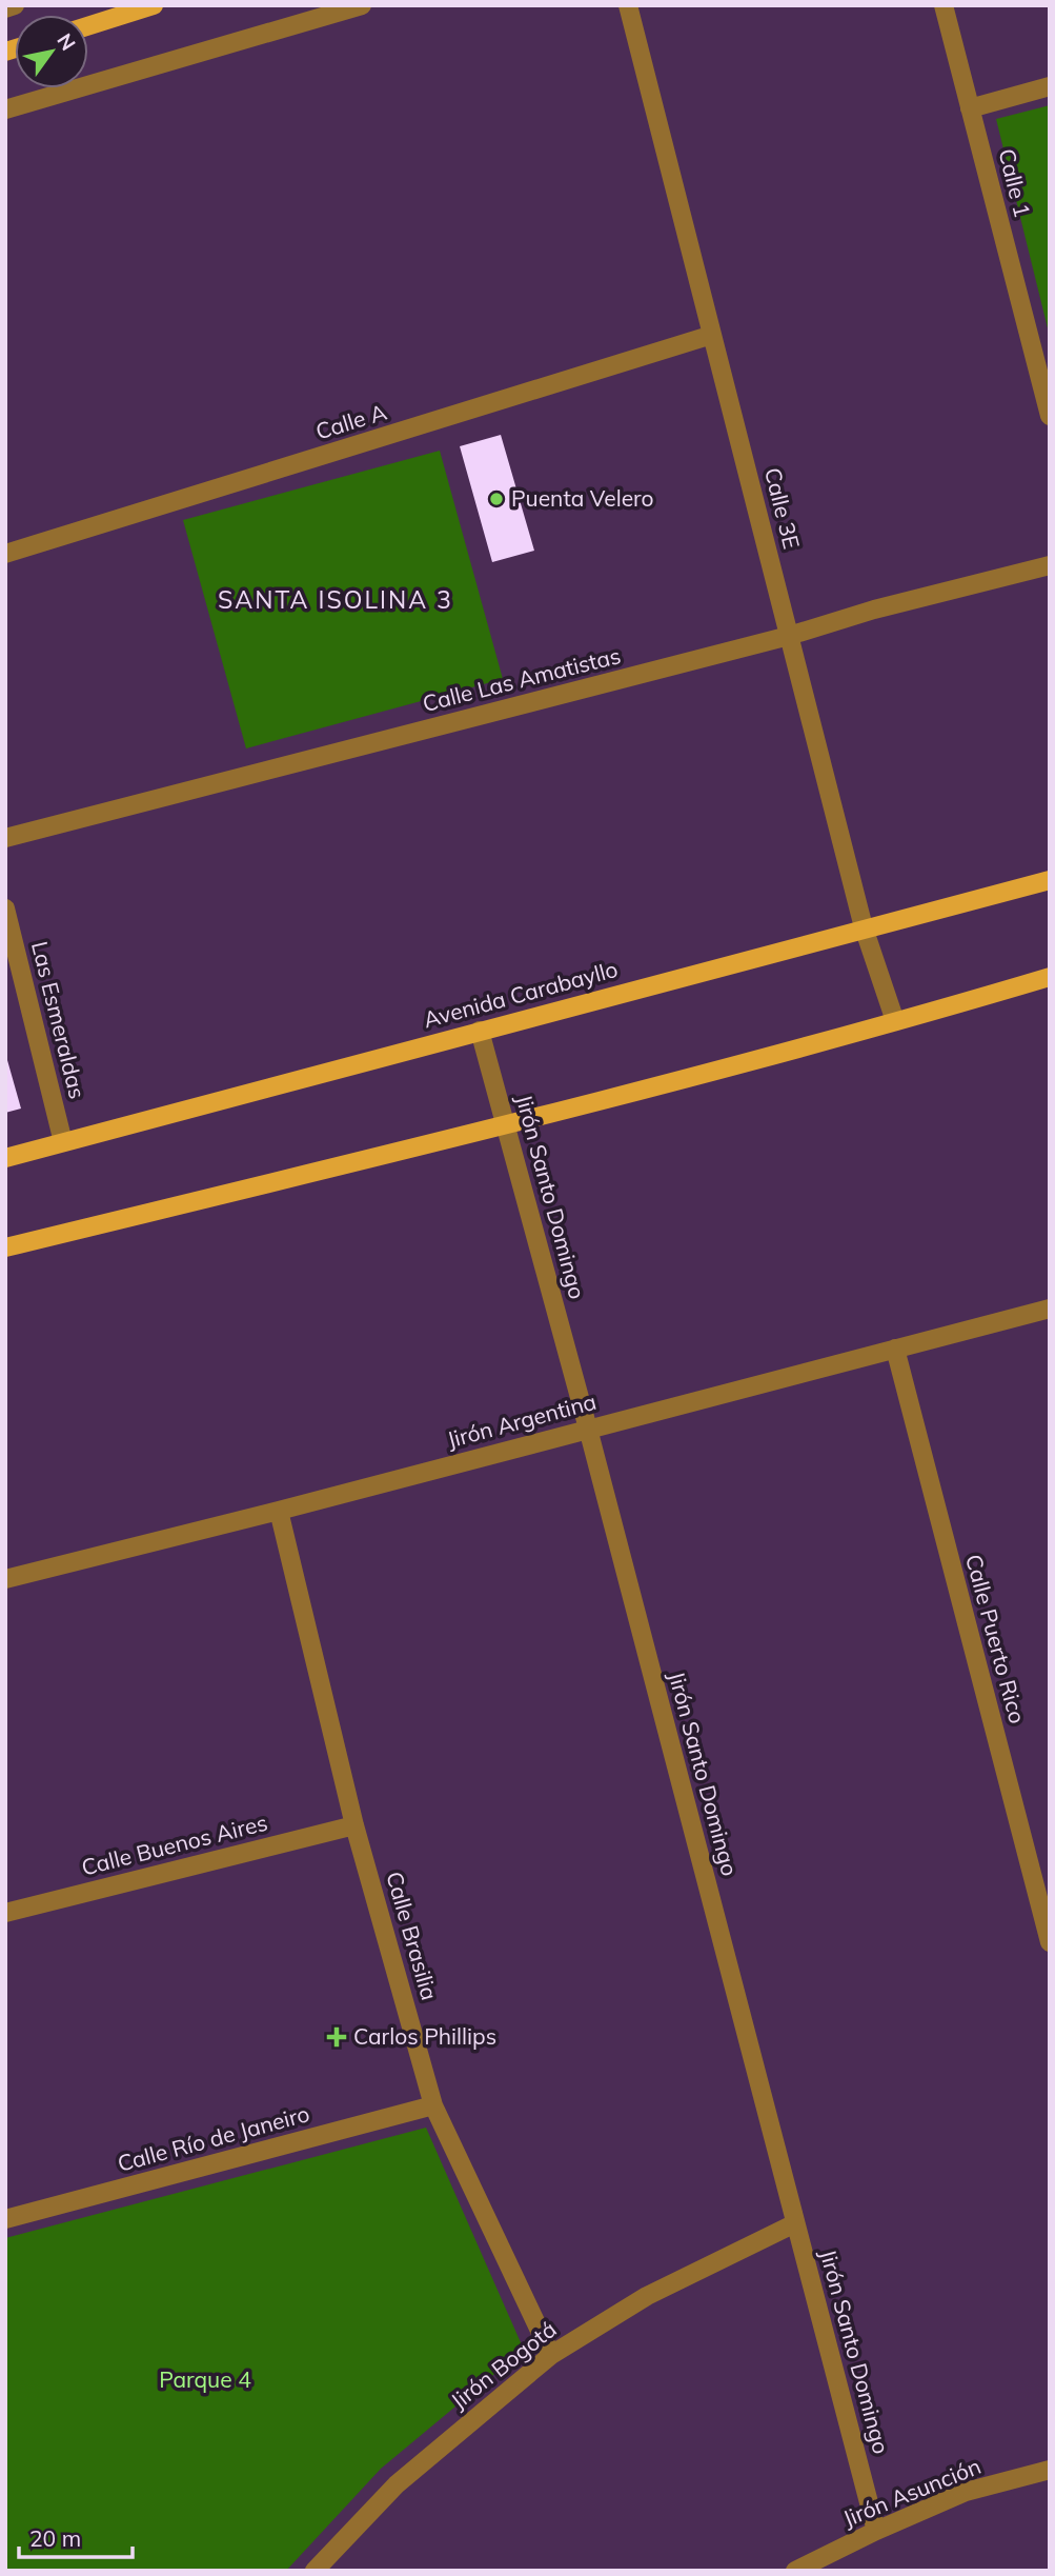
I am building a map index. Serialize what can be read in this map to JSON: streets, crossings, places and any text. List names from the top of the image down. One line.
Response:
{"streets":{"main road":["Avenida Carabayllo"],"street":["Calle 1","Calle A","Calle 3E","Calle Las Amatistas","Las Esmeraldas","Jirón Santo Domingo","Jirón Argentina","Calle Puerto Rico","Calle Buenos Aires","Calle Brasilia","Calle Río de Janeiro","Jirón Bogotá","Jirón Asunción"]},"crossings":[["Calle A","Calle 3E"],["Calle 3E","Calle Las Amatistas"],["Calle 3E","Avenida Carabayllo"],["Avenida Carabayllo","Las Esmeraldas"],["Avenida Carabayllo","Jirón Santo Domingo"],["Jirón Santo Domingo","Jirón Argentina"],["Jirón Santo Domingo","Jirón Bogotá"],["Jirón Santo Domingo","Jirón Asunción"],["Jirón Argentina","Calle Puerto Rico"],["Jirón Argentina","Calle Brasilia"],["Calle Buenos Aires","Calle Brasilia"],["Calle Brasilia","Calle Río de Janeiro"],["Calle Brasilia","Jirón Bogotá"]],"districts":["SANTA ISOLINA 3"],"parks":["Parque 4"],"places":{"other":["Puenta Velero"],"health":["Carlos Phillips"]},"scale_bar":"20 m","north":"top right"}
